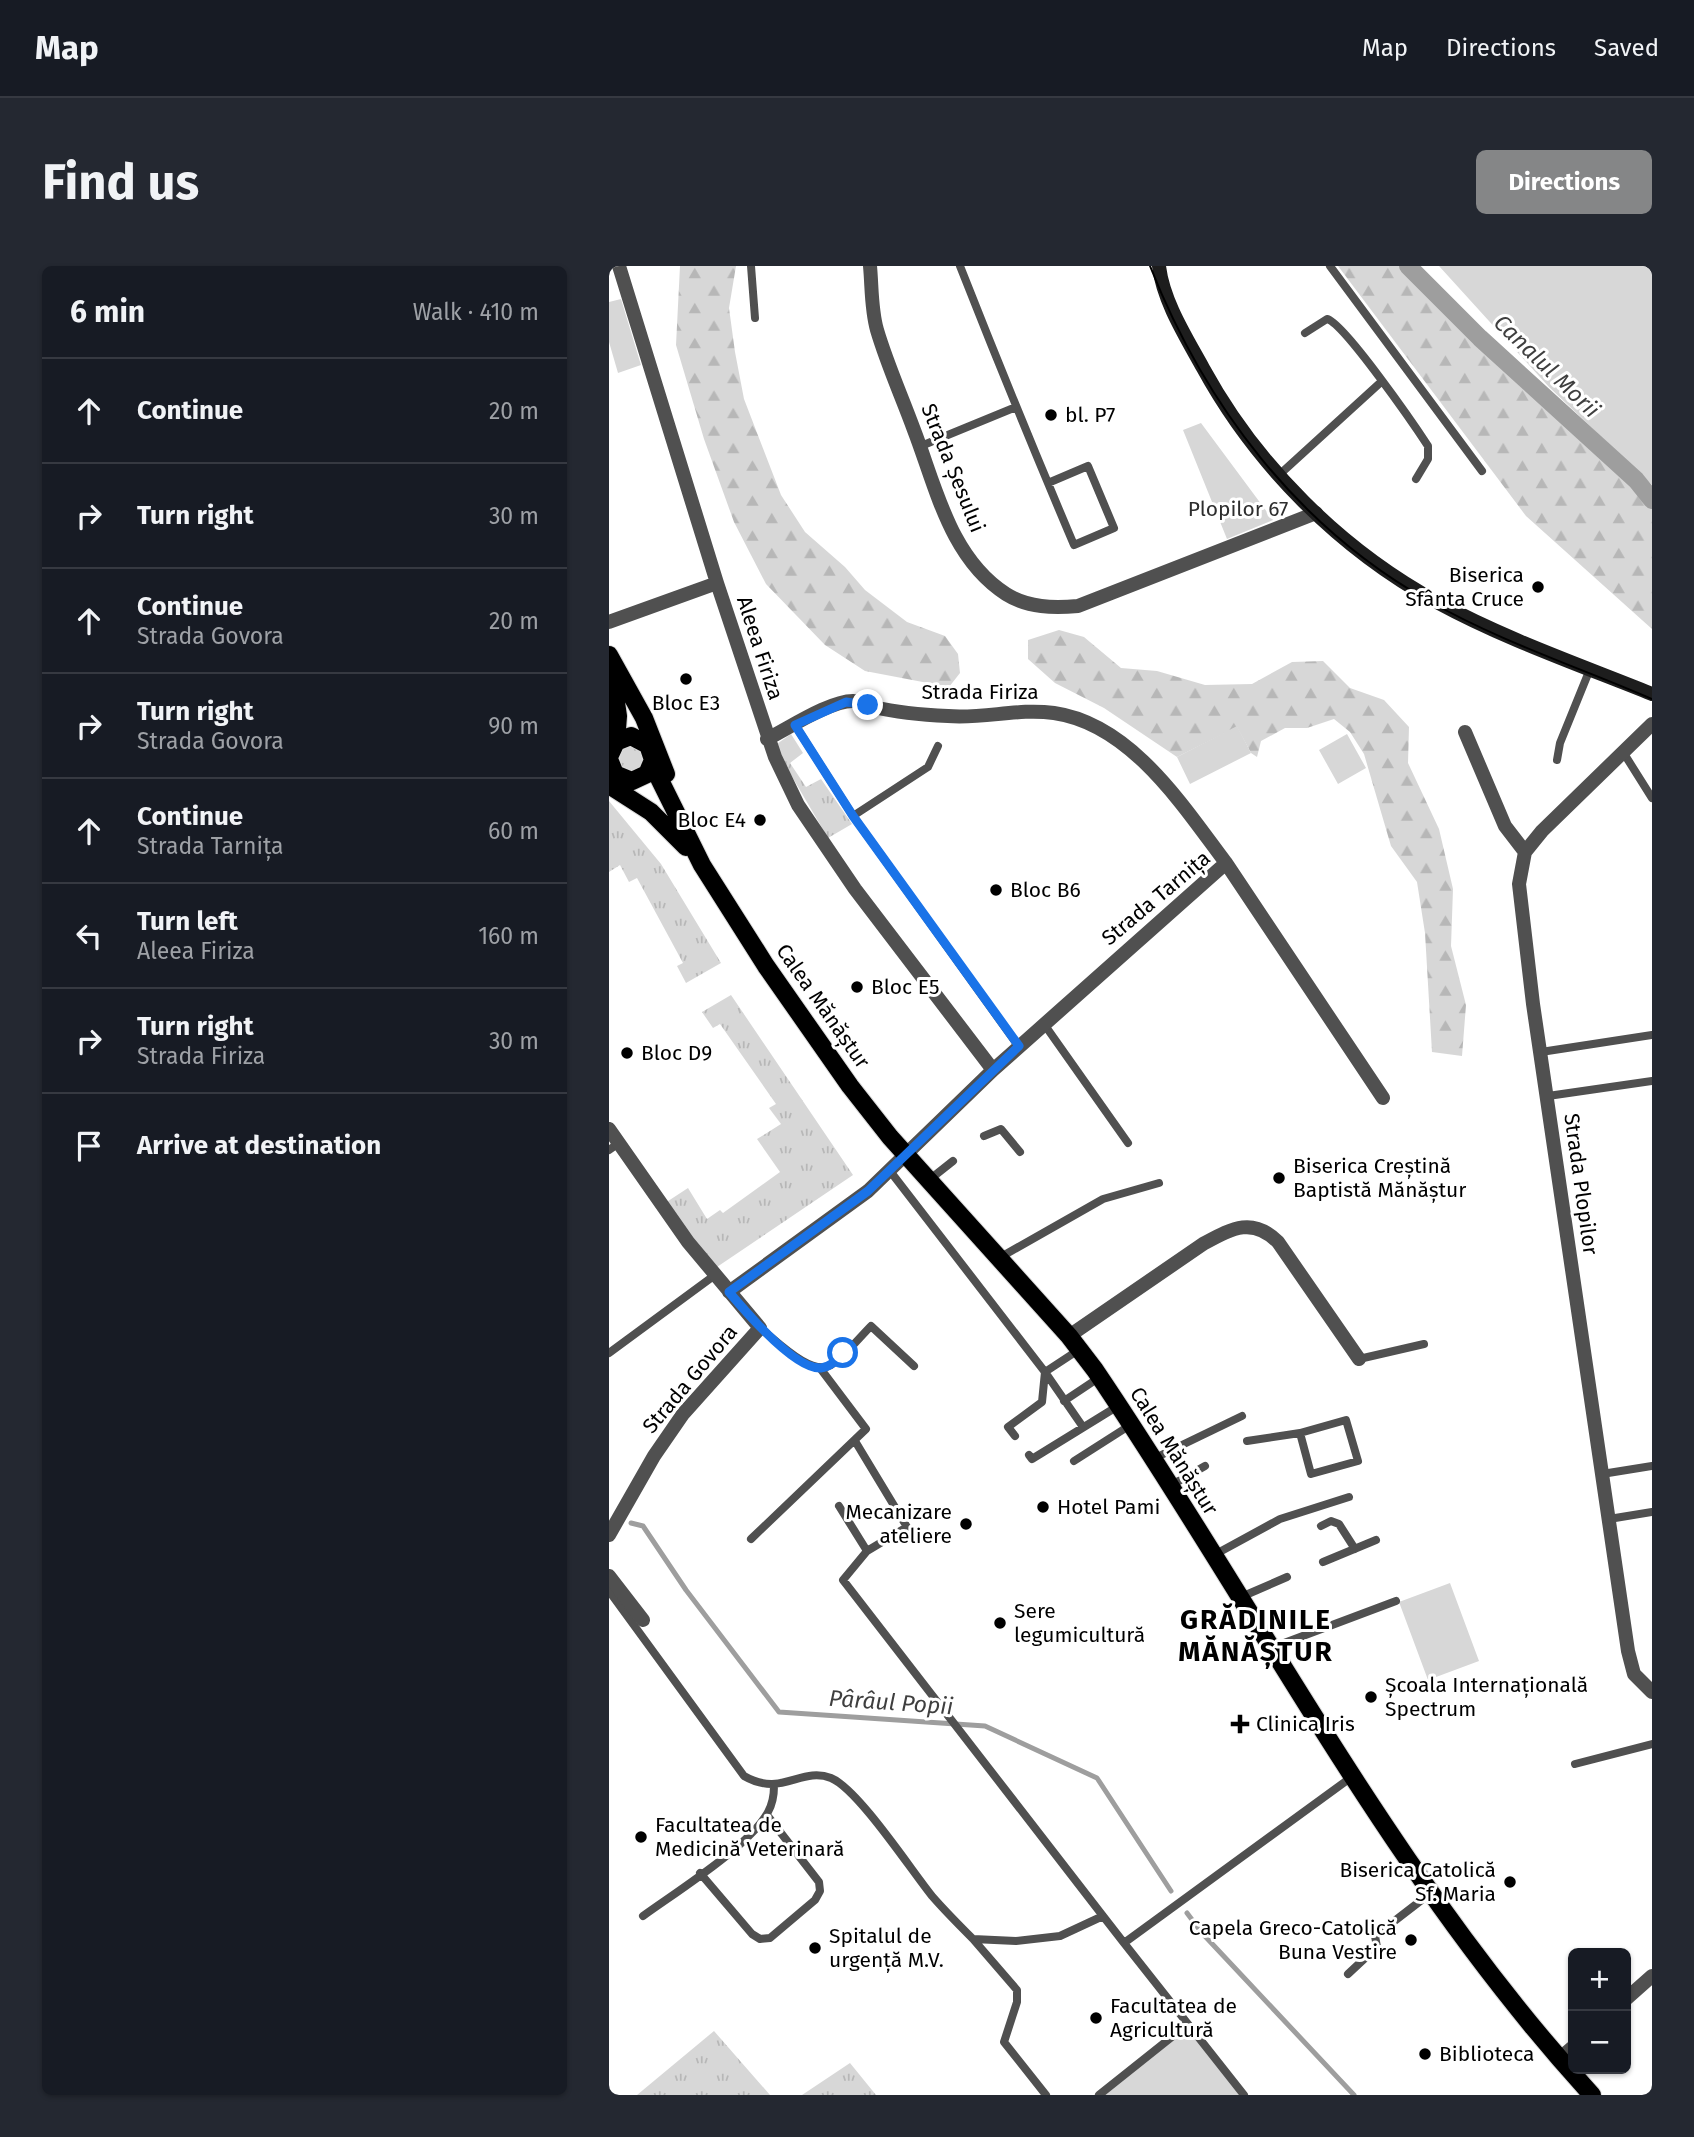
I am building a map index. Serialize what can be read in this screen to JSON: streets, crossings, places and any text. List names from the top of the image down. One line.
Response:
{"streets":{"main road":["Calea Mănăștur"],"street":["Strada Șesului","Aleea Firiza","Strada Firiza","Strada Tarnița","Strada Plopilor","Strada Govora"]},"crossings":[["Aleea Firiza","Strada Firiza"],["Aleea Firiza","Strada Tarnița"],["Strada Firiza","Strada Tarnița"],["Strada Tarnița","Calea Mănăștur"],["Strada Tarnița","Strada Govora"],["Calea Mănăștur","Strada Govora"]],"districts":["GRĂDINILE MĂNĂȘTUR"],"water":["Canalul Morii","Pârâul Popii"],"parks":["Plopilor 67"],"places":{"other":["bl. P7","Biserica Sfânta Cruce","Bloc E3","Bloc E4","Bloc B6","Bloc E5","Bloc D9","Biserica Creștină Baptistă Mănăștur","Hotel Pami","Mecanizare ateliere","Sere legumicultură","Școala Internațională Spectrum","Facultatea de Medicină Veterinară","Biserica Catolică Sf. Maria","Capela Greco-Catolică Buna Vestire","Spitalul de urgență M.V.","Facultatea de Agricultură","Biblioteca"],"health":["Clinica Iris"]},"page":{"header":"Map","nav":["Map","Directions","Saved"],"buttons":"Directions","title":"Find us","heading":["6 min","Walk · 410 m"],"list":[["Continue","20 m"],["Turn right","30 m"],["Continue","Strada Govora","20 m"],["Turn right","Strada Govora","90 m"],["Continue","Strada Tarnița","60 m"],["Turn left","Aleea Firiza","160 m"],["Turn right","Strada Firiza","30 m"],"Arrive at destination"],"map_buttons":["+","−"]}}
